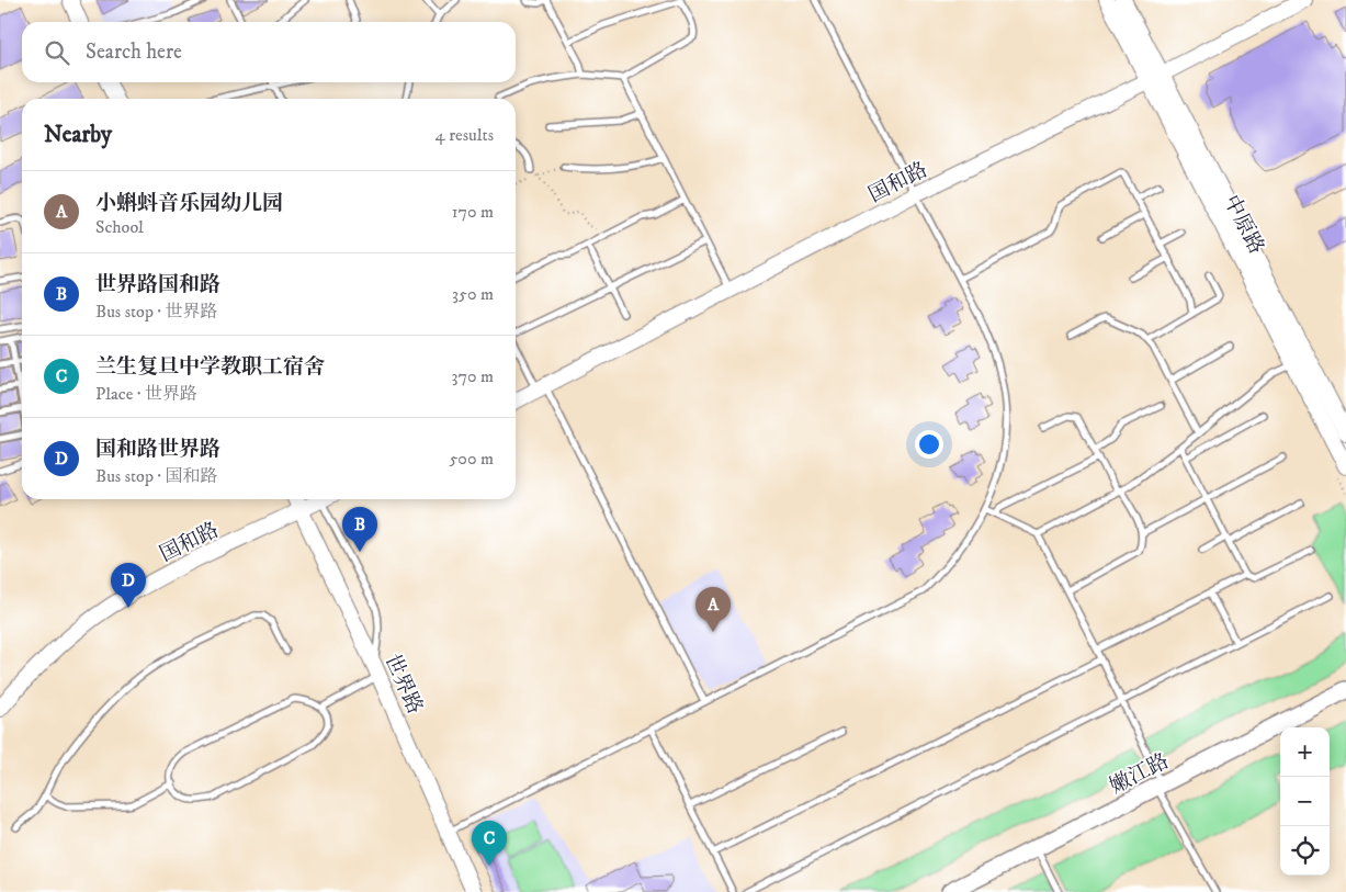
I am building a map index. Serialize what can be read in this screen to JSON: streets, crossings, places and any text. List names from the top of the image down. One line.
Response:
{"streets":{"main road":["嫩江路"],"street":["国和路","中原路","世界路"]},"crossings":[["国和路","中原路"],["国和路","世界路"]],"page":{"search":"Search here","heading":["Nearby","4 results"],"list":[{"mark":"A","name":"小蝌蚪音乐园幼儿园","note":"School","value":"170 m"},{"mark":"B","name":"世界路国和路","note":"Bus stop · 世界路","value":"350 m"},{"mark":"C","name":"兰生复旦中学教职工宿舍","note":"Place · 世界路","value":"370 m"},{"mark":"D","name":"国和路世界路","note":"Bus stop · 国和路","value":"500 m"}],"pins":["B","D","A","C"],"map_buttons":["+","−"]}}
